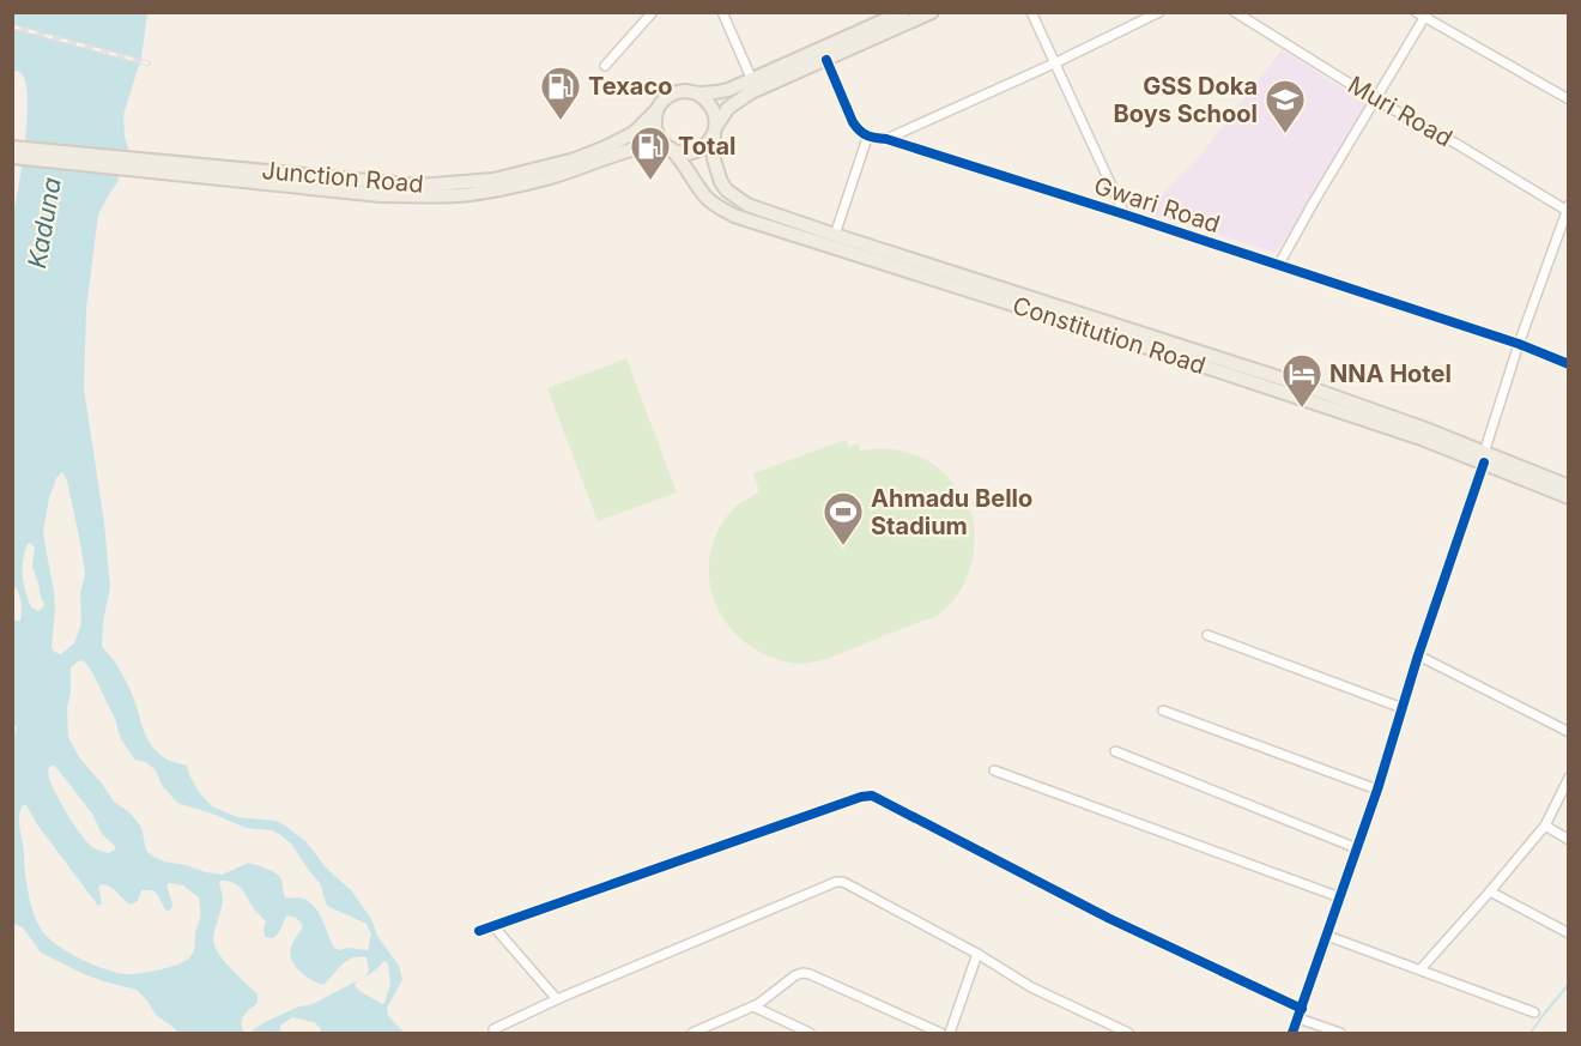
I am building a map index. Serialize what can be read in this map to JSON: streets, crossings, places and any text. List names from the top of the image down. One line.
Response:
{"streets":{"main road":["Junction Road","Constitution Road"],"street":["Muri Road","Gwari Road"]},"crossings":[["Junction Road","Constitution Road"]],"water":["Kaduna"],"places":{"fuel station":["Texaco","Total"],"school or university":["GSS Doka Boys School"],"hotel":["NNA Hotel"],"sports":["Ahmadu Bello Stadium"]}}
